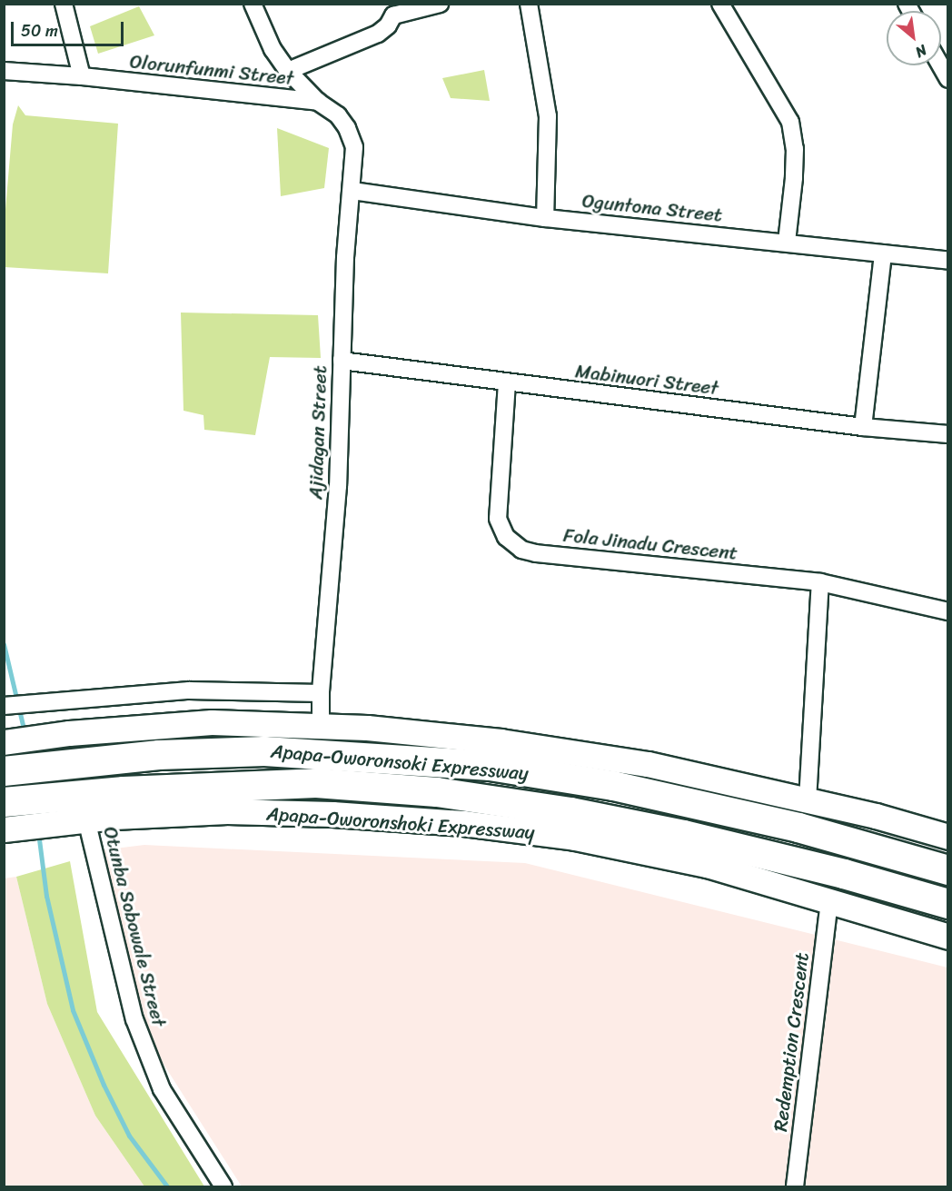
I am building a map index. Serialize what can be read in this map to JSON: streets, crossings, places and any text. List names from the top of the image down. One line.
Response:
{"streets":{"highway":["Apapa-Oworonsoki Expressway"],"main road":["Apapa-Oworonshoki Expressway"],"street":["Olorunfunmi Street","Oguntona Street","Mabinuori Street","Ajidagan Street","Fola Jinadu Crescent","Otunba Sobowale Street","Redemption Crescent"]},"crossings":[["Olorunfunmi Street","Ajidagan Street"],["Oguntona Street","Ajidagan Street"],["Mabinuori Street","Ajidagan Street"],["Mabinuori Street","Fola Jinadu Crescent"],["Ajidagan Street","Apapa-Oworonsoki Expressway"],["Apapa-Oworonsoki Expressway","Apapa-Oworonshoki Expressway"],["Apapa-Oworonshoki Expressway","Otunba Sobowale Street"],["Apapa-Oworonshoki Expressway","Redemption Crescent"]],"scale_bar":"50 m","north":"bottom right"}
